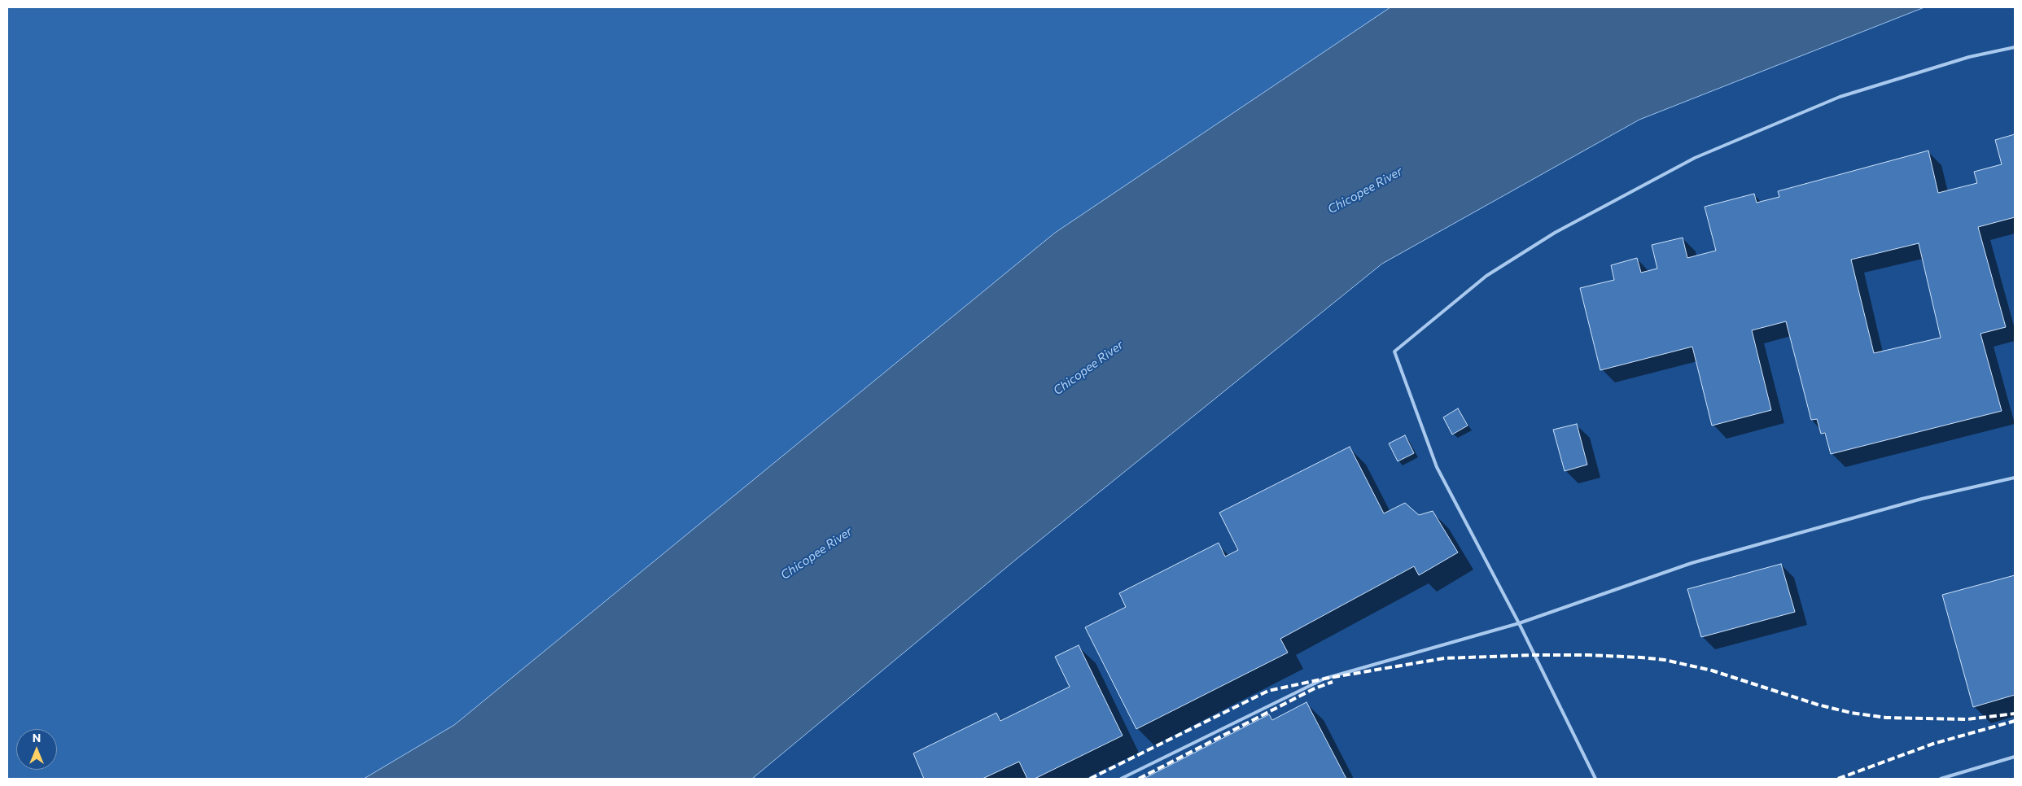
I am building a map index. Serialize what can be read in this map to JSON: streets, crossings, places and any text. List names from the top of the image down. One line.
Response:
{"water":["Chicopee River"],"north":"top"}
